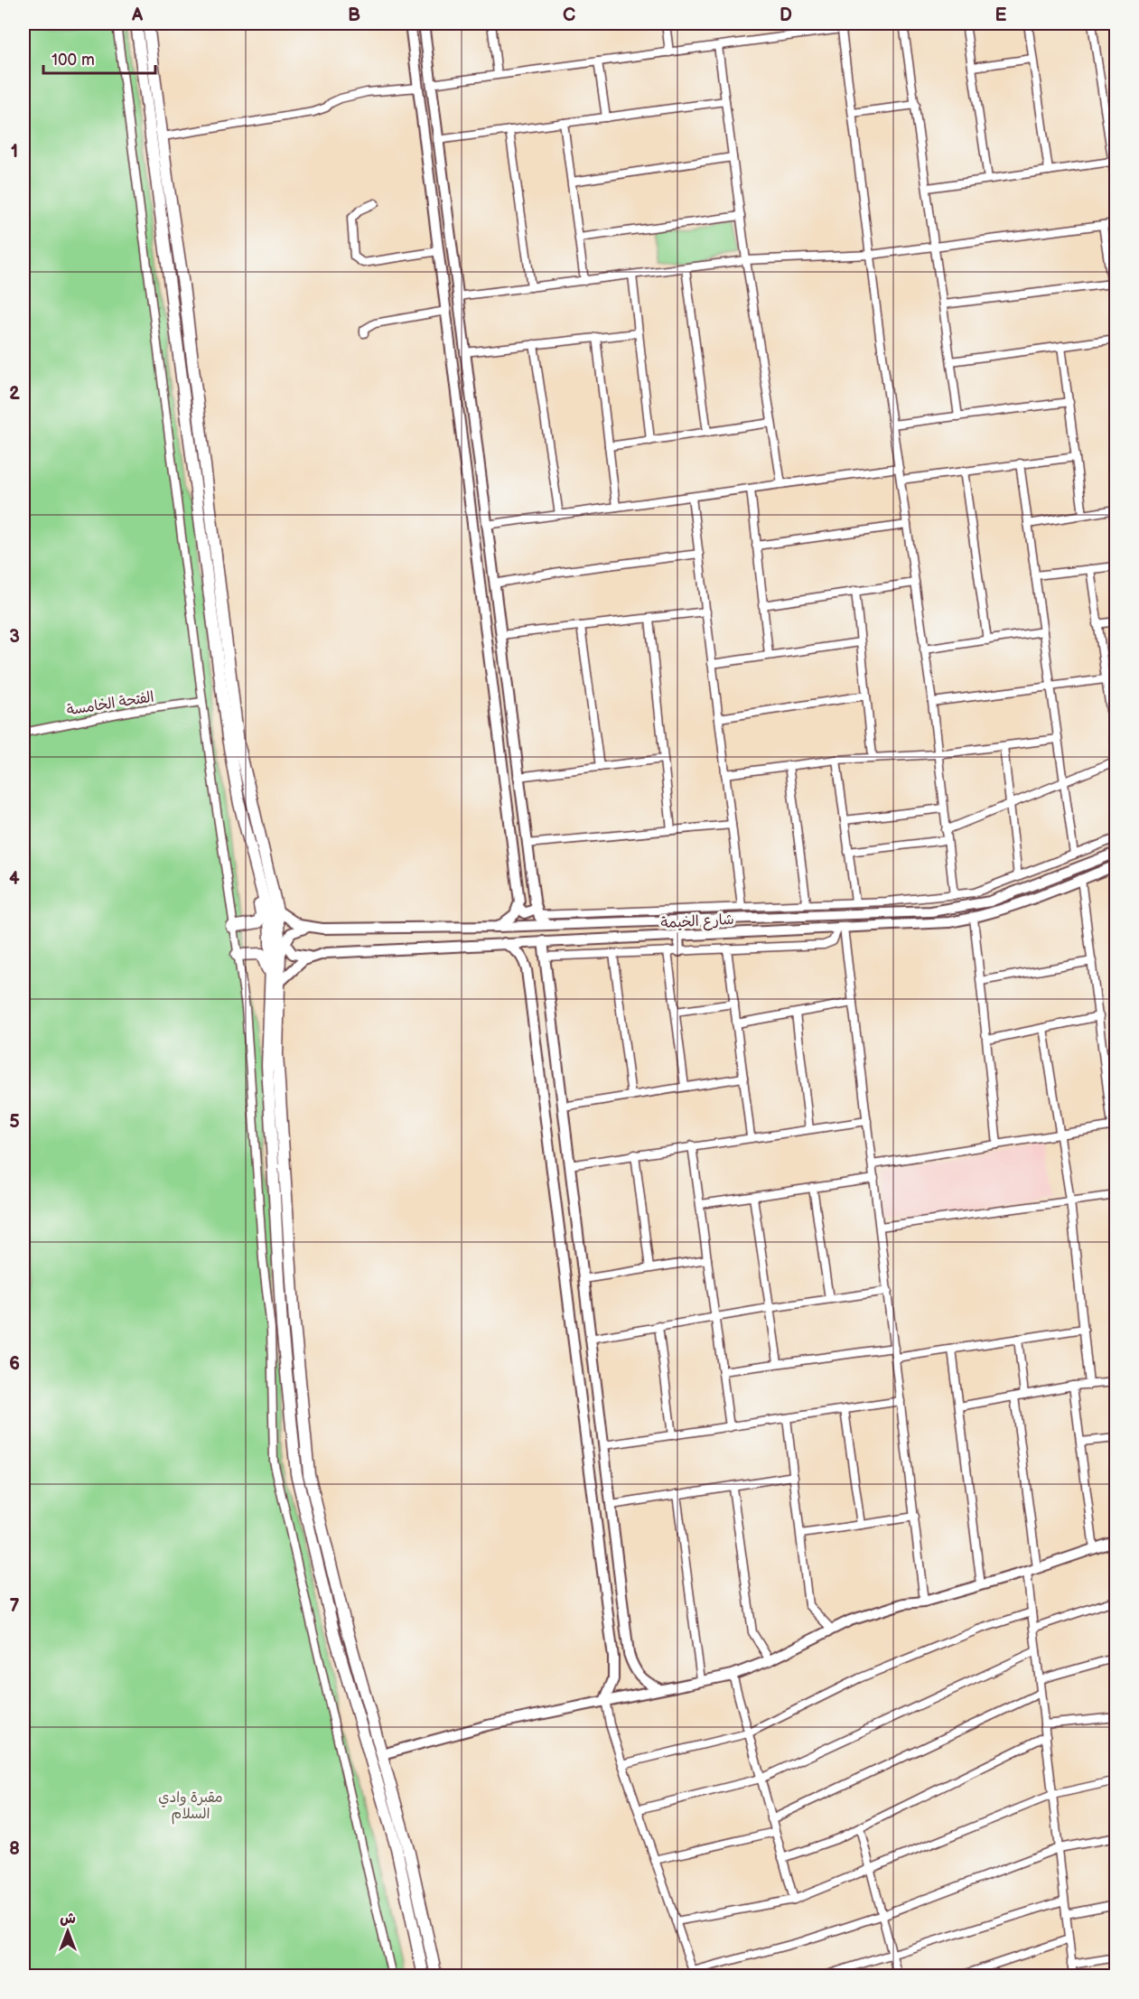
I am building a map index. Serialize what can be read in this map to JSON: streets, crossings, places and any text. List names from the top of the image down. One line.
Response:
{"streets":{"street":["الفتحة الخامسة","شارع الخيمة"]},"parks":["مقبرة وادي السلام"],"scale_bar":"100 m","north":"top","grid":{"columns":["A","B","C","D","E"],"rows":["1","2","3","4","5","6","7","8"]}}
